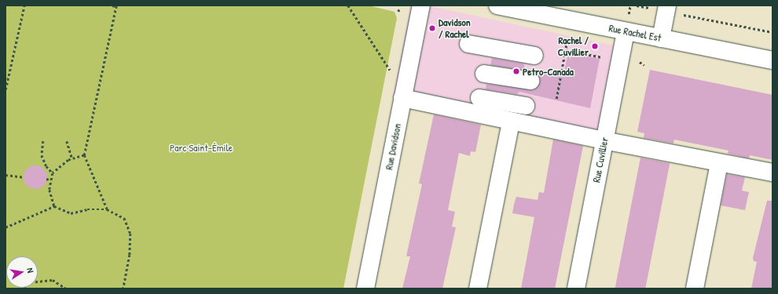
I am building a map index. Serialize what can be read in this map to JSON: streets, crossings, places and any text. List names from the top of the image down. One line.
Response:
{"streets":{"main road":["Rue Rachel Est","Rue Davidson","Rue Cuvillier"]},"crossings":[["Rue Rachel Est","Rue Cuvillier"]],"parks":["Parc Saint-Émile"],"places":["Davidson / Rachel","Rachel / Cuvillier","Petro-Canada"],"north":"right"}
